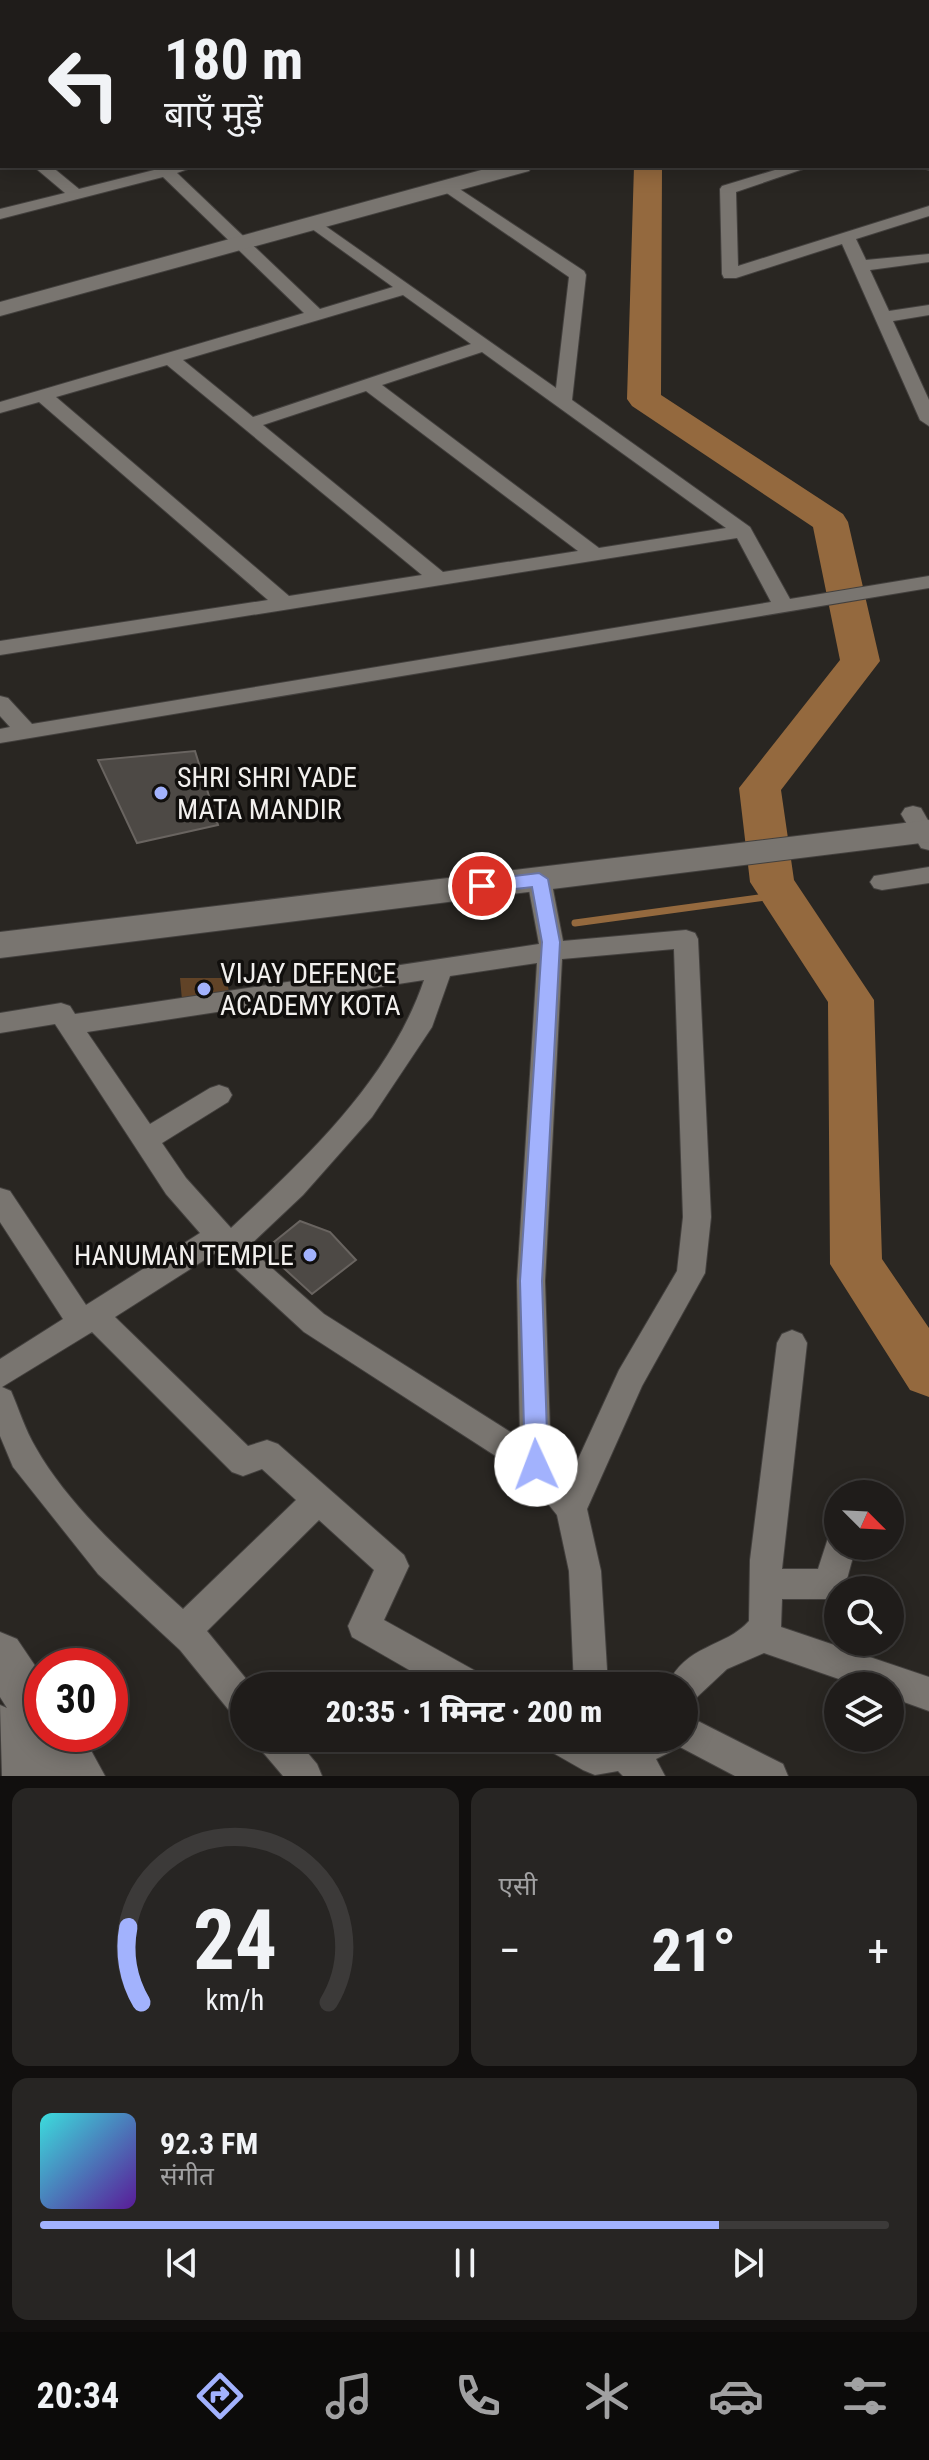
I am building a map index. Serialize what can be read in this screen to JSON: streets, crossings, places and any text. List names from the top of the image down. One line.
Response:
{"places":["SHRI SHRI YADE MATA MANDIR","VIJAY DEFENCE ACADEMY KOTA","HANUMAN TEMPLE"],"north":"bottom right","page":{"turn":["180 m","बाएँ मुड़ें"],"limit":"30","trip":"20:35 · 1 मिनट · 200 m","tile":"एसी","heat":["−","21°","+"],"song":["92.3 FM","संगीत"],"tabs":"20:34","gauge":["24","km/h"]}}
